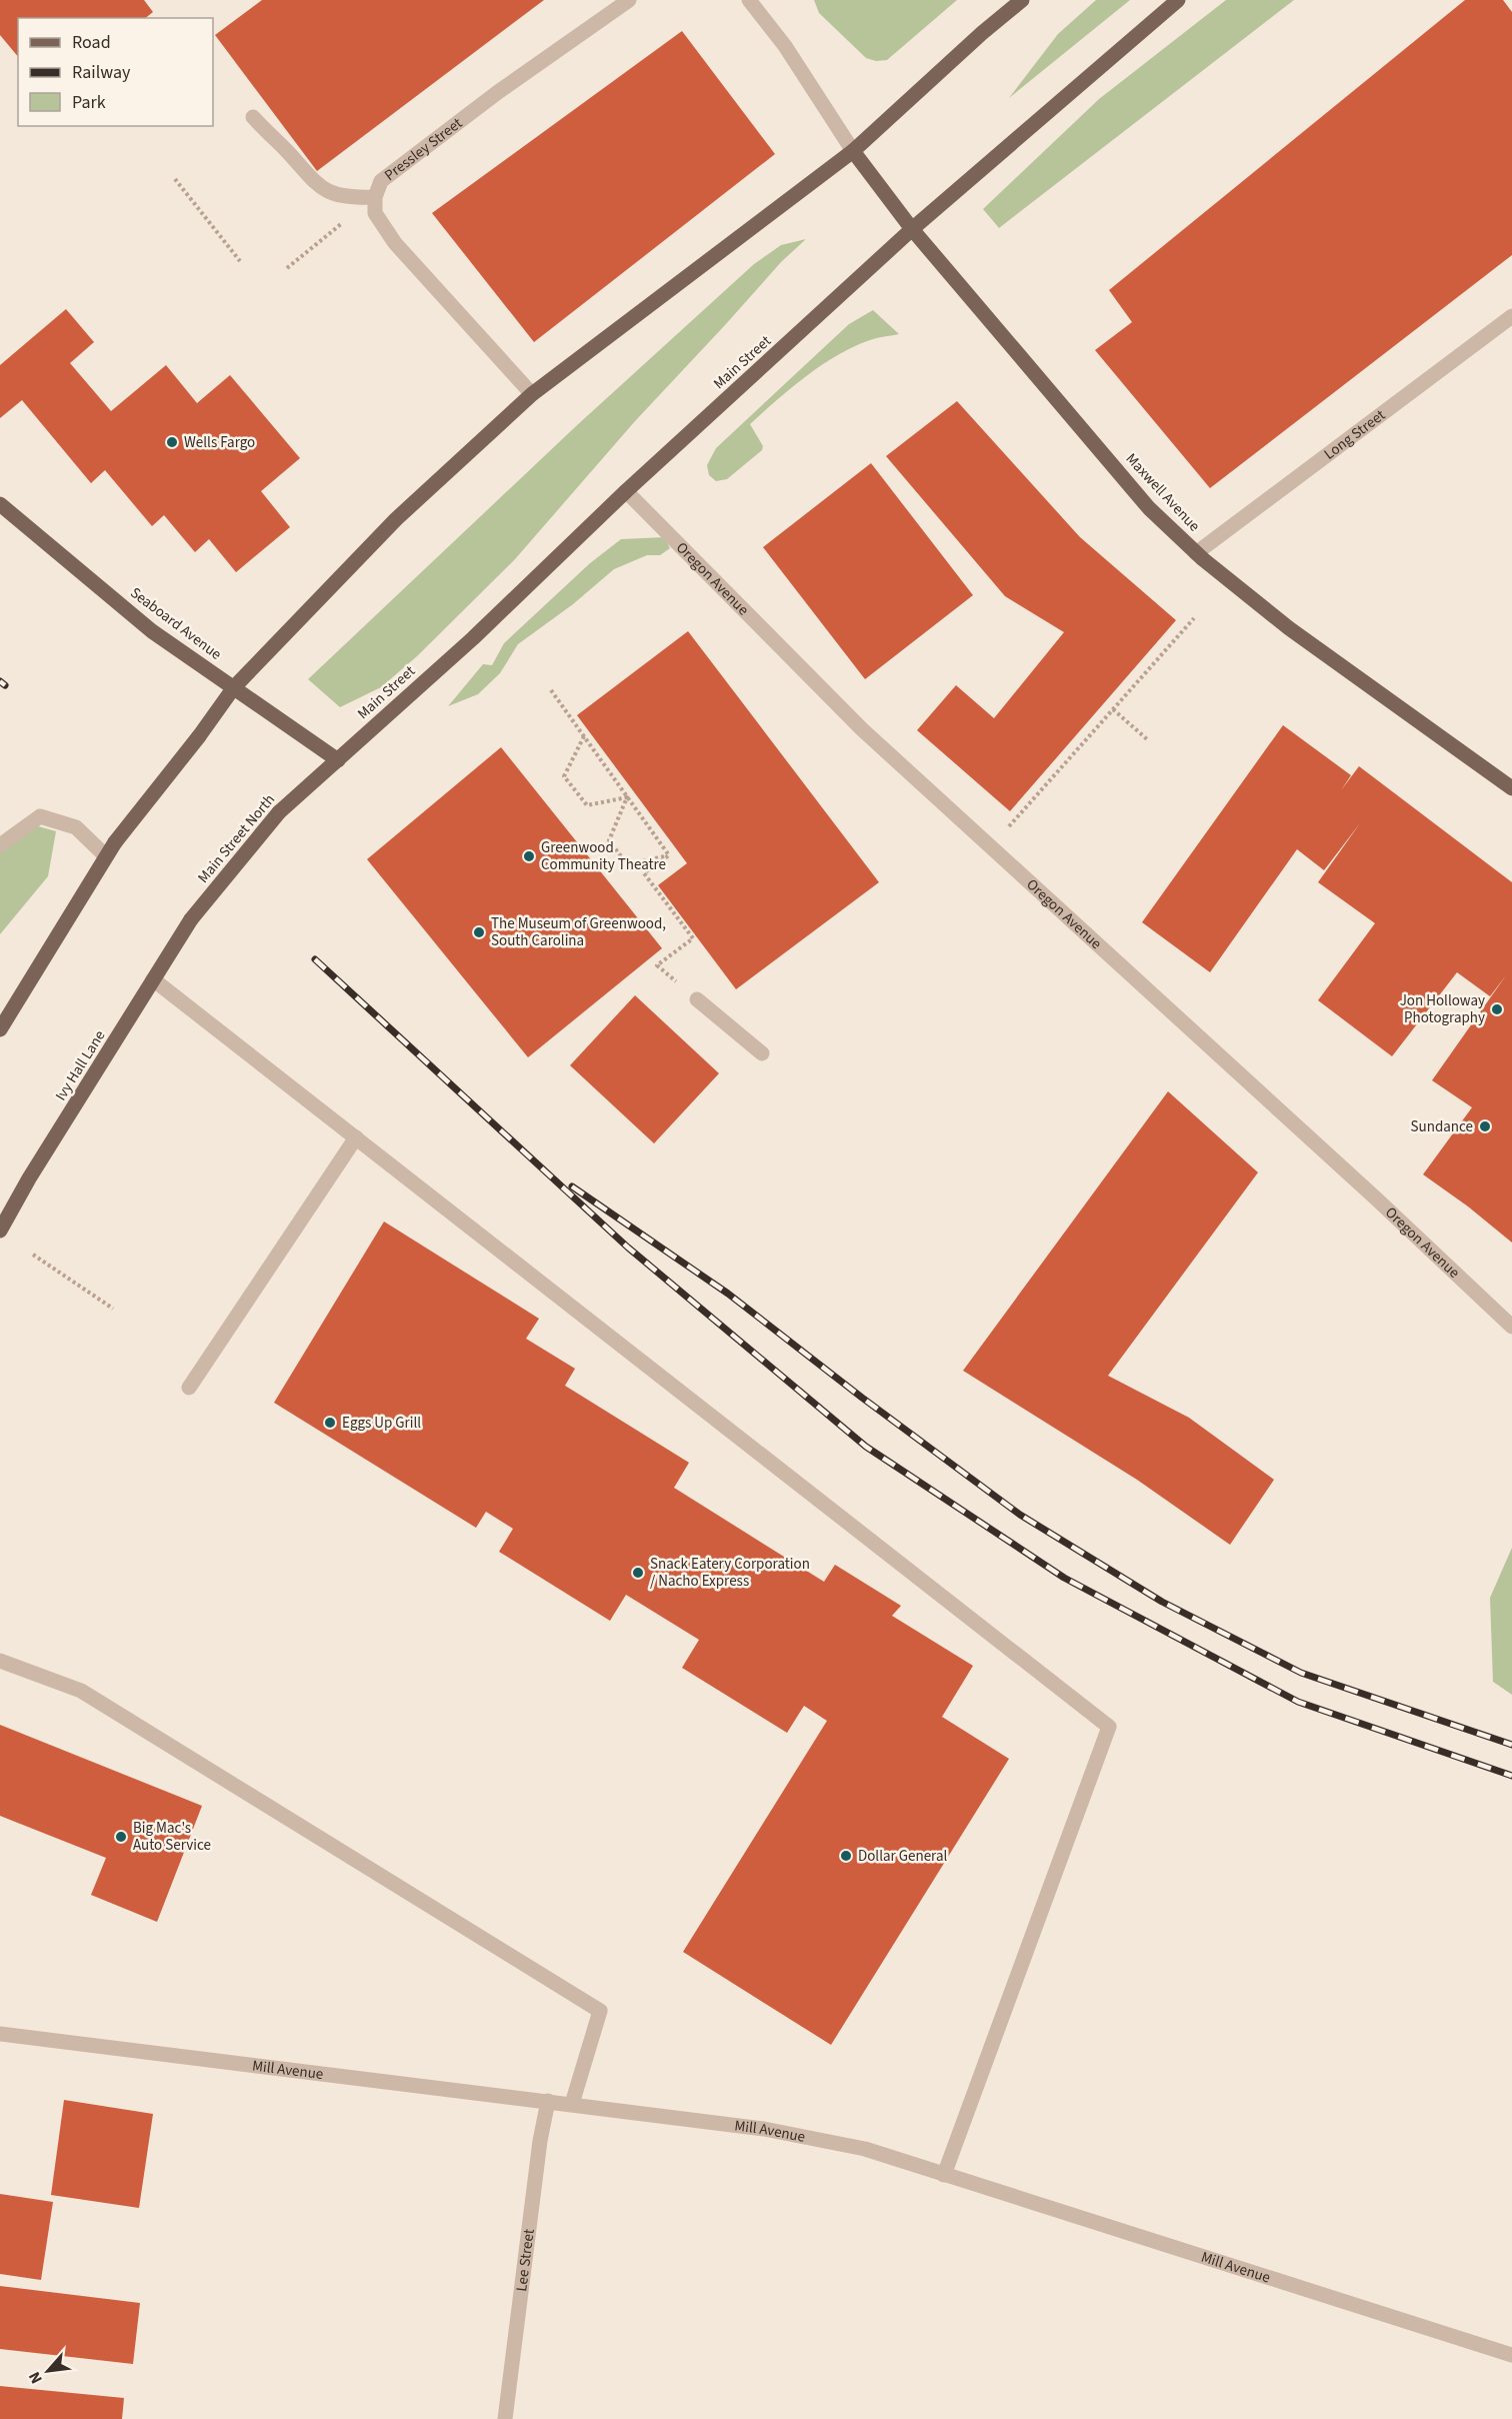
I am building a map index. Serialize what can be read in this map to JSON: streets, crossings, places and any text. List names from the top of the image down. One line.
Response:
{"streets":{"main road":["Main Street","Maxwell Avenue","Seaboard Avenue","Main Street North","Ivy Hall Lane"],"street":["Pressley Street","Long Street","Oregon Avenue","Mill Avenue","Lee Street"]},"crossings":[["Main Street","Maxwell Avenue"],["Main Street","Oregon Avenue"],["Main Street","Seaboard Avenue"],["Main Street","Main Street North"],["Long Street","Maxwell Avenue"],["Seaboard Avenue","Main Street North"],["Main Street North","Ivy Hall Lane"],["Mill Avenue","Lee Street"]],"places":["Wells Fargo","Greenwood Community Theatre","The Museum of Greenwood, South Carolina","Jon Holloway Photography","Sundance","Eggs Up Grill","Snack Eatery Corporation / Nacho Express","Big Mac's Auto Service","Dollar General"],"legend":["Road","Railway","Park"],"north":"bottom left"}
